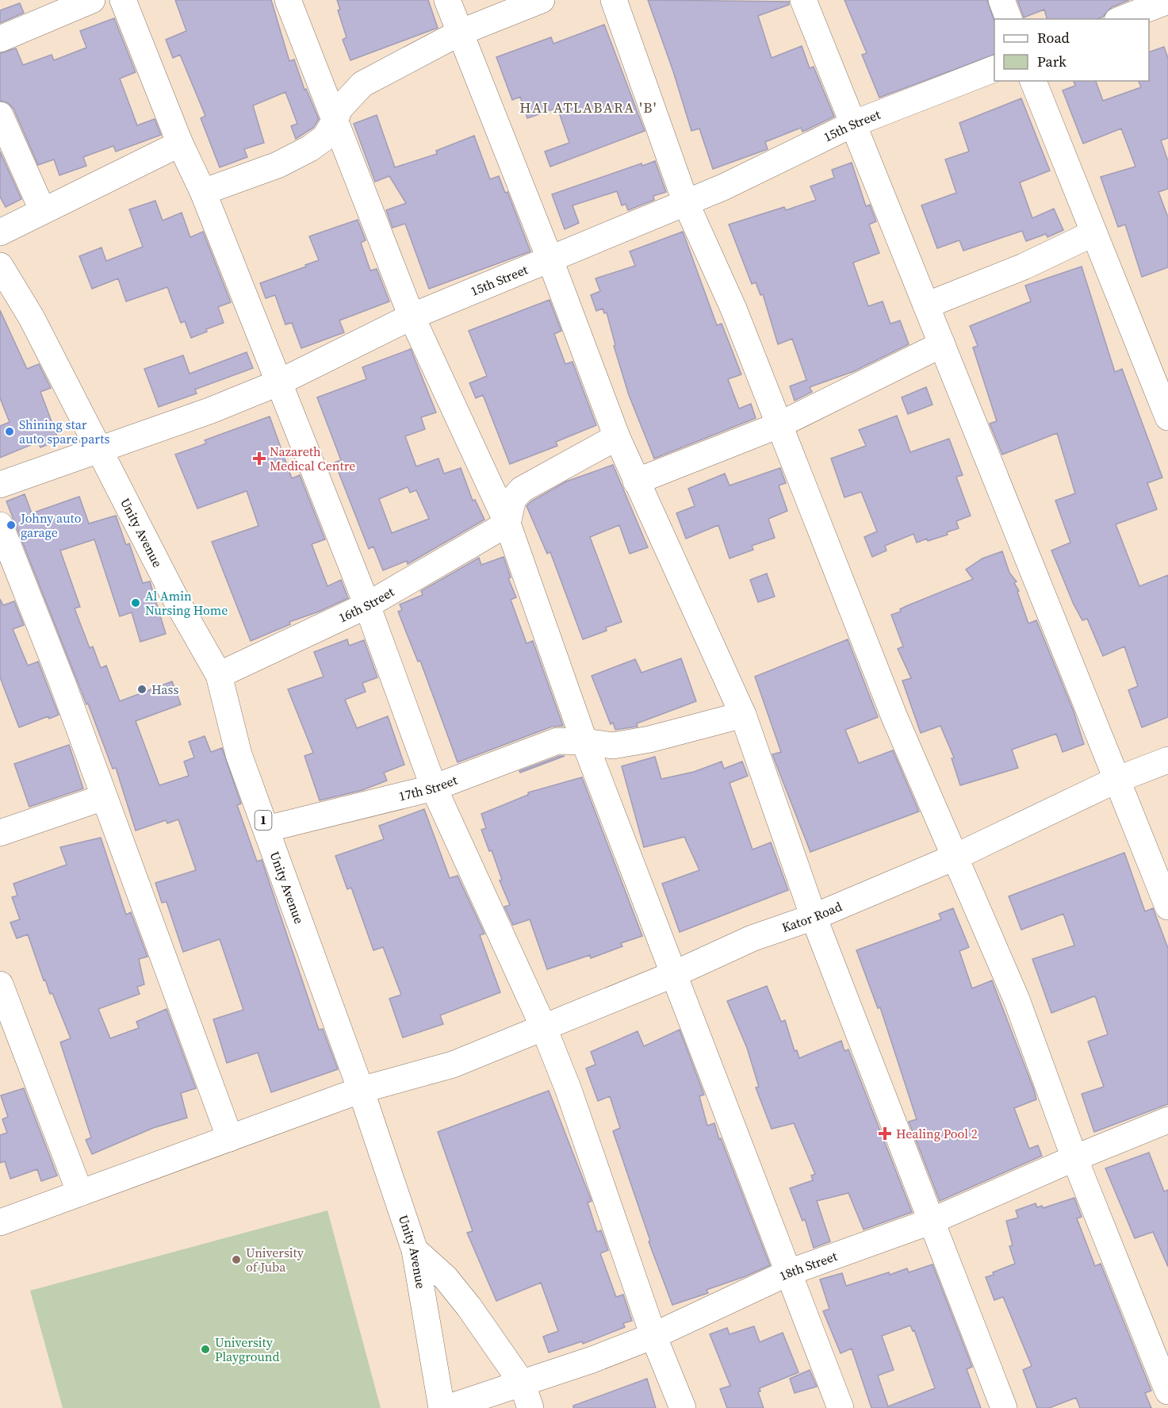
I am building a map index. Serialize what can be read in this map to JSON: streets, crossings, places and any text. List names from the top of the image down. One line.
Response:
{"streets":{"street":["15th Street","Unity Avenue","16th Street","17th Street","1","Kator Road","18th Street"]},"crossings":[["15th Street","Unity Avenue"],["Unity Avenue","16th Street"],["Unity Avenue","17th Street"],["Unity Avenue","Kator Road"]],"districts":["HAI ATLABARA 'B'"],"places":{"other":["Shining star auto spare parts","Johny auto garage","Al Amin Nursing Home","Hass","University of Juba","University Playground"],"health":["Nazareth Medical Centre","Healing Pool 2"]},"legend":["Road","Park"]}
